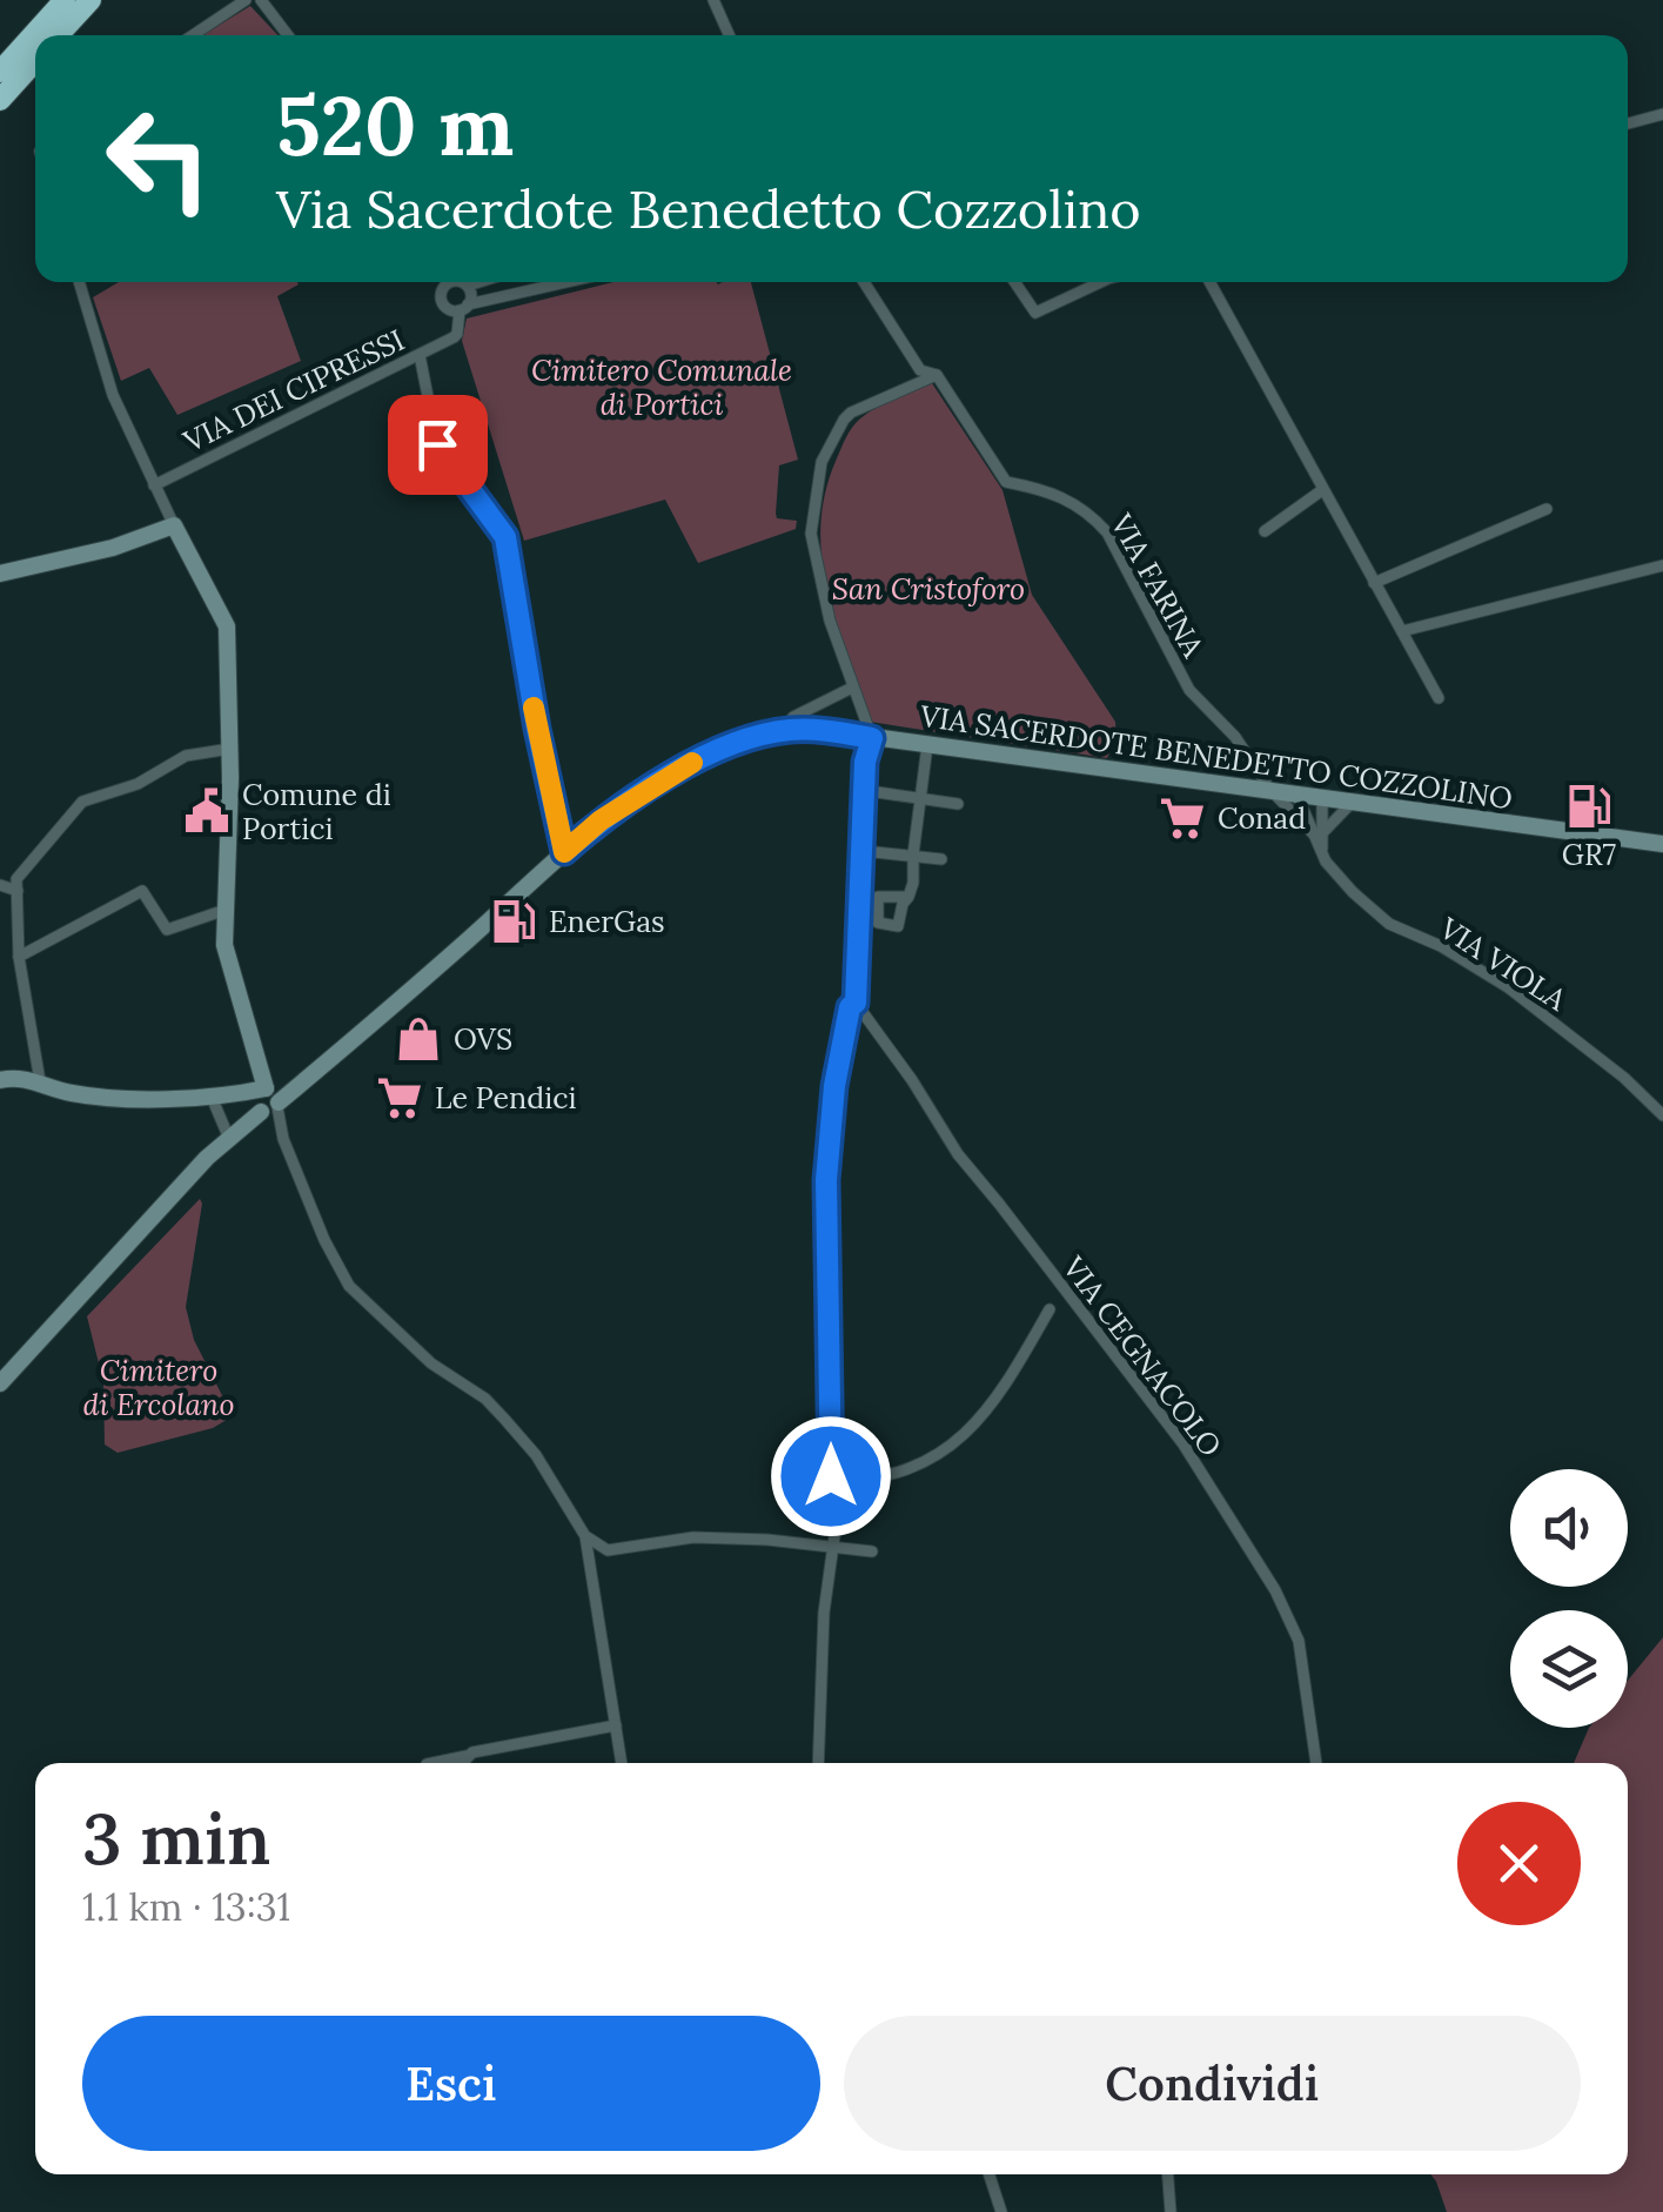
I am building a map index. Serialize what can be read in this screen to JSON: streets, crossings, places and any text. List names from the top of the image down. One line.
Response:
{"streets":{"main road":["VIA SACERDOTE BENEDETTO COZZOLINO"],"street":["VIA DEI CIPRESSI","VIA FARINA","VIA VIOLA","VIA CEGNACOLO"]},"crossings":[["VIA FARINA","VIA SACERDOTE BENEDETTO COZZOLINO"],["VIA SACERDOTE BENEDETTO COZZOLINO","VIA VIOLA"]],"parks":["Cimitero Comunale di Portici","San Cristoforo","Cimitero di Ercolano"],"places":{"fuel station":["GR7","EnerGas"],"public building":["Comune di Portici"],"supermarket":["Conad","Le Pendici"],"shop":["OVS"]},"page":{"turn":["520 m","Via Sacerdote Benedetto Cozzolino"],"heading":["3 min","1.1 km · 13:31"],"buttons":["Esci","Condividi"]}}
